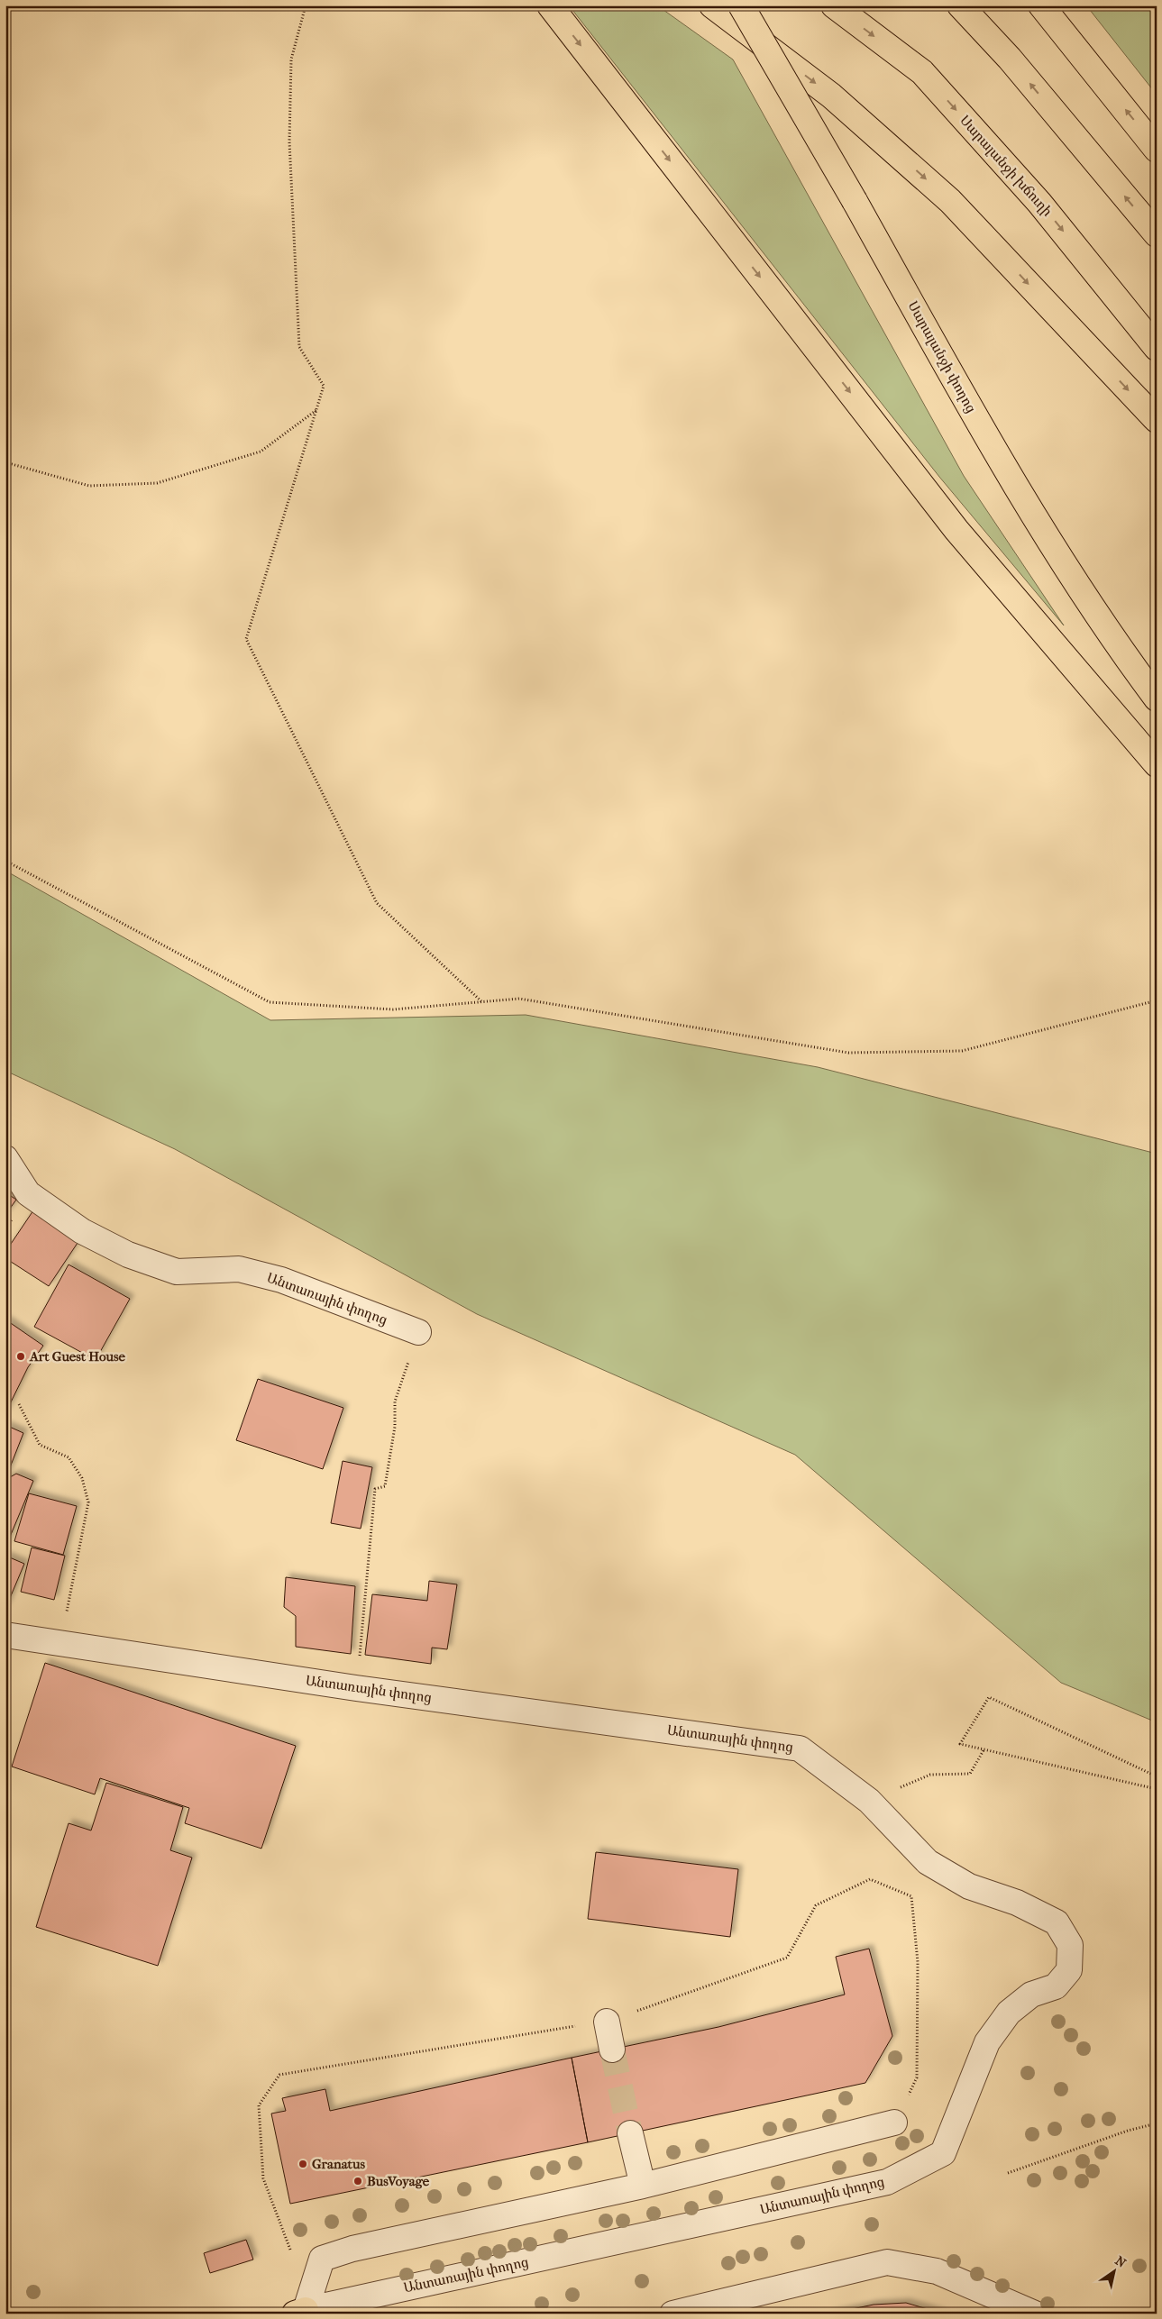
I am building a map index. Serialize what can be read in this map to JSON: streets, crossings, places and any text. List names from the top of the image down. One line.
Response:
{"streets":{"main road":["Սարալանջի խճուղի","Սարալանջի փողոց"],"street":["Անտառային փողոց"]},"places":["Art Guest House","Granatus","BusVoyage"],"north":"top right"}
